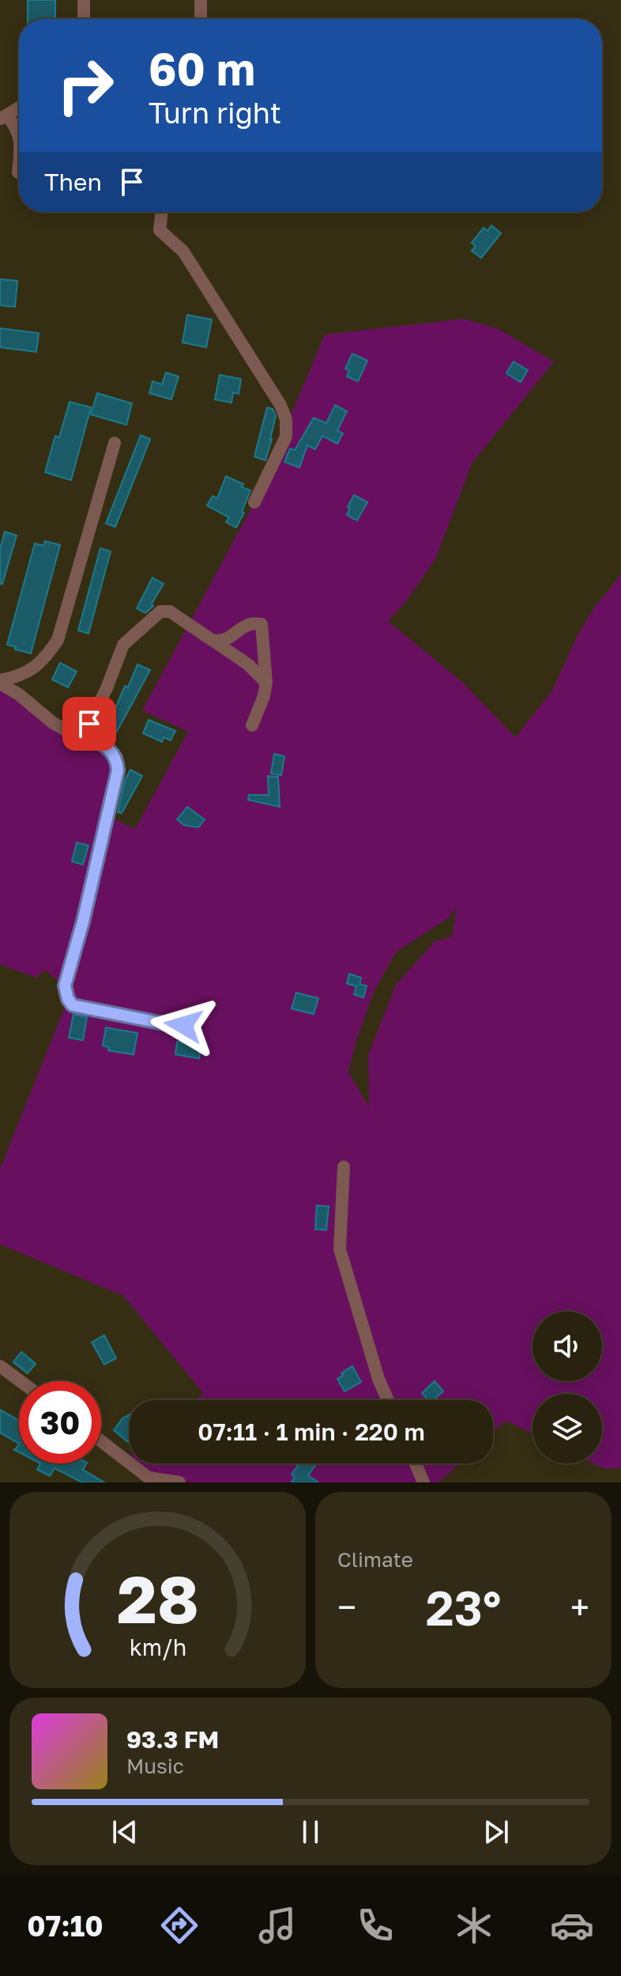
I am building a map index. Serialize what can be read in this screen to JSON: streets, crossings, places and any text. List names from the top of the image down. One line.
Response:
{"page":{"turn":["60 m","Turn right"],"then":"Then","limit":"30","trip":"07:11 · 1 min · 220 m","tile":"Climate","heat":["−","23°","+"],"song":["93.3 FM","Music"],"tabs":"07:10","gauge":["28","km/h"]}}
